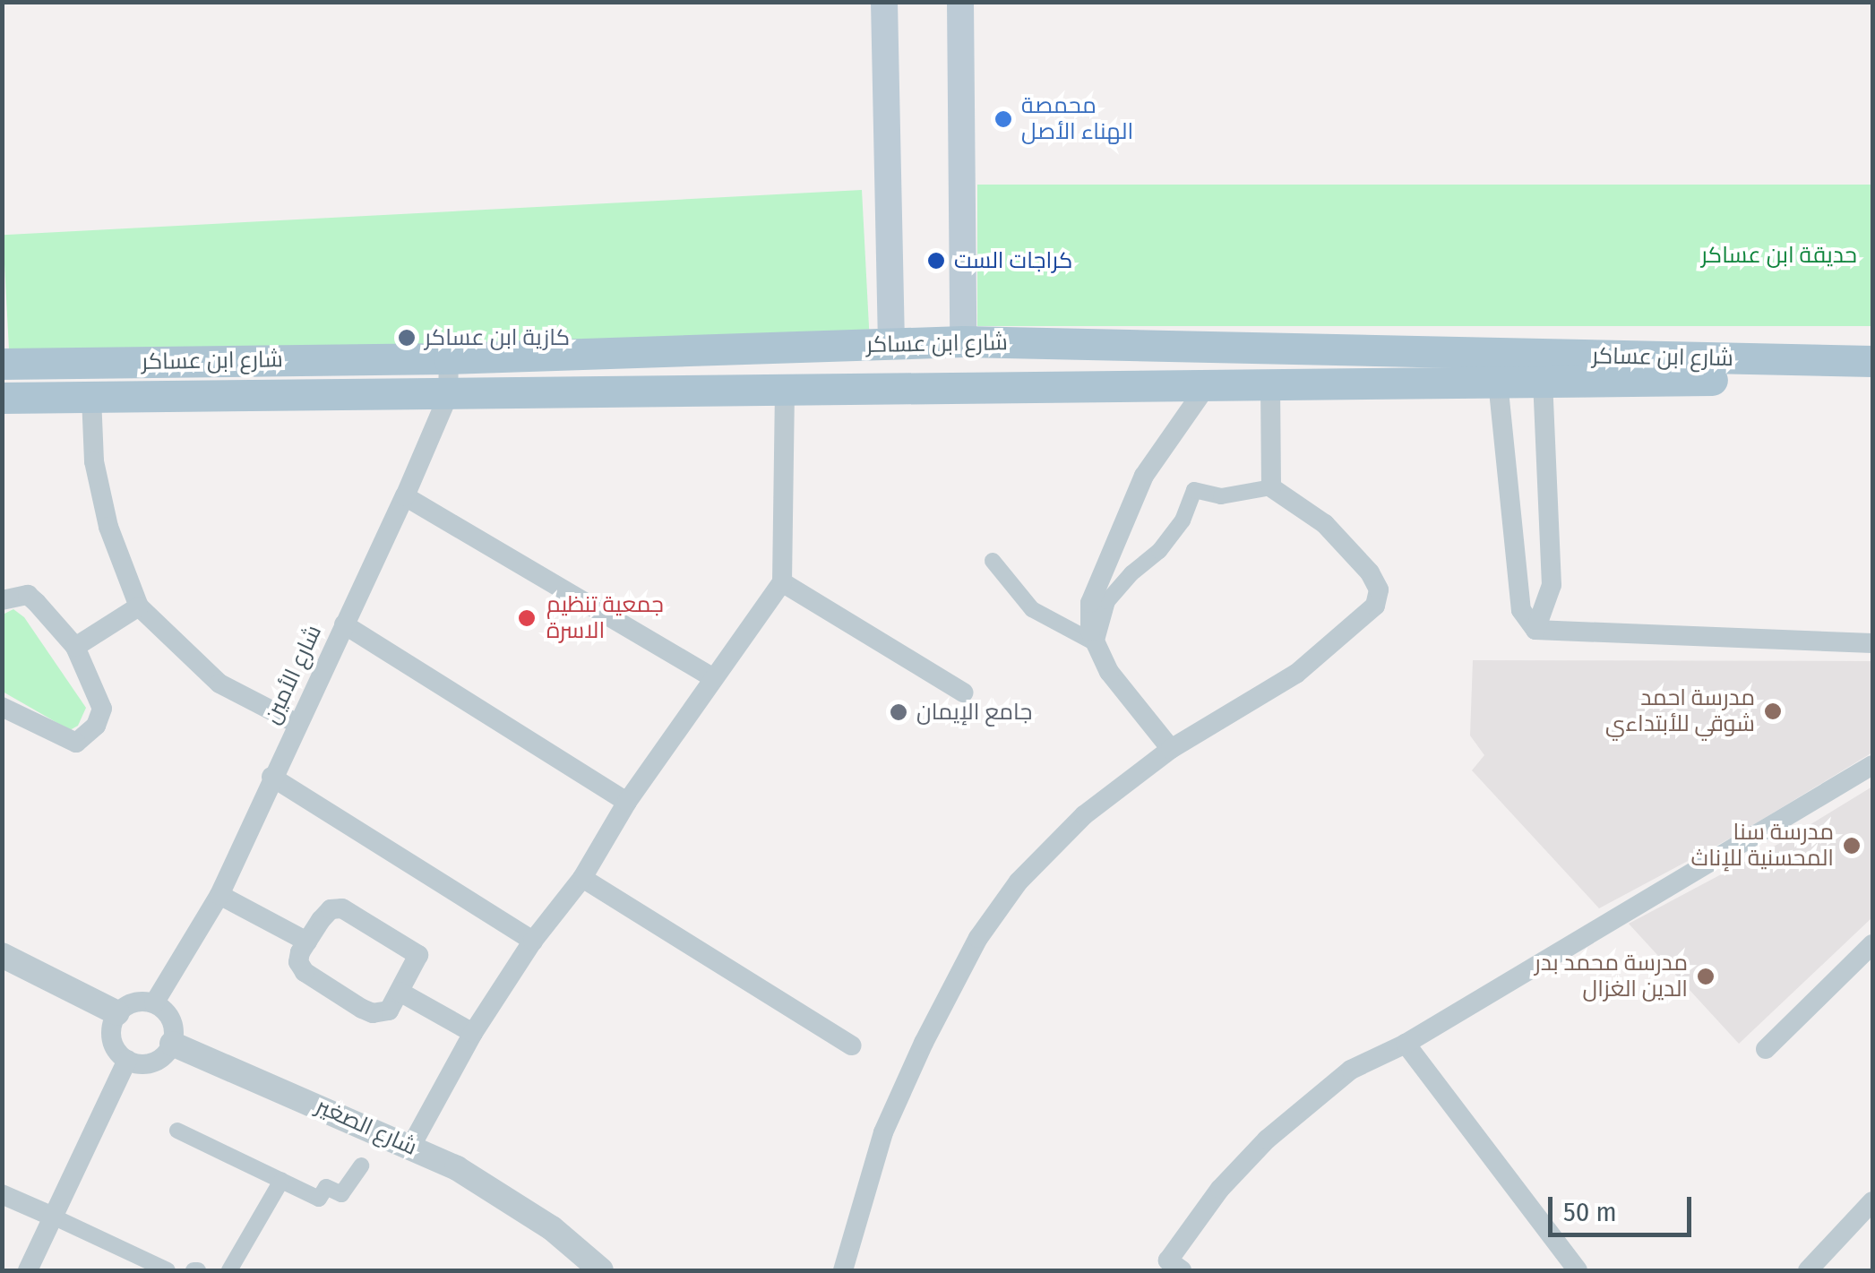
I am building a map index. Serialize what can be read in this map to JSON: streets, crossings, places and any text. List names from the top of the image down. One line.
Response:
{"streets":{"main road":["شارع ابن عساكر"],"street":["شارع الأمين","شارع الصغير"]},"crossings":[["شارع ابن عساكر","شارع الأمين"],["شارع الأمين","شارع الصغير"]],"parks":["حديقة ابن عساكر"],"places":["محمصة الهناء الأصل","كراجات الست","كازية ابن عساكر","جمعية تنظيم الاسرة","مدرسة احمد شوقي للأبتداءي","جامع الإيمان","مدرسة سنا المحسنية للإناث","مدرسة محمد بدر الدين الغزال"],"scale_bar":"50 m"}
